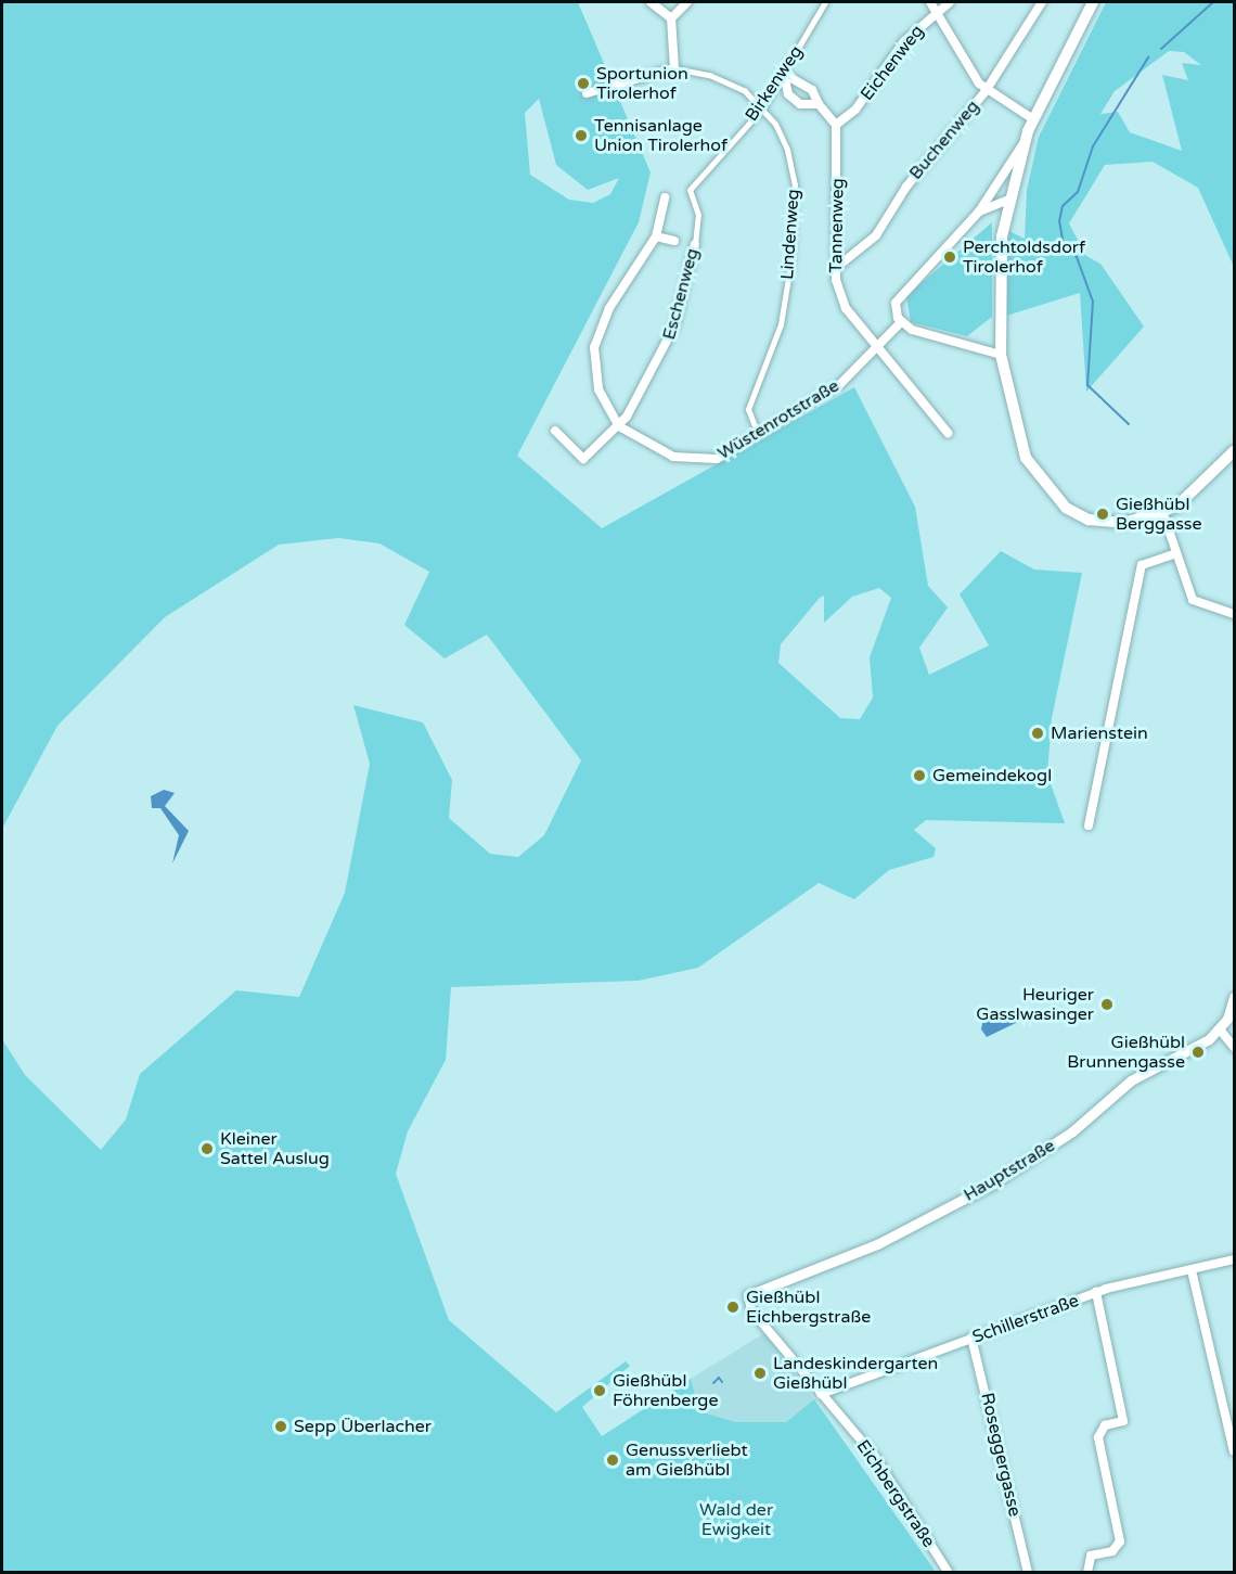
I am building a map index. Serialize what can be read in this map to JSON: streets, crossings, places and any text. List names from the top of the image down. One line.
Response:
{"streets":{"street":["Eichenweg","Birkenweg","Buchenweg","Tannenweg","Lindenweg","Eschenweg","Wüstenrotstraße","Hauptstraße","Schillerstraße","Roseggergasse","Eichbergstraße"]},"crossings":[["Eichenweg","Tannenweg"],["Birkenweg","Lindenweg"],["Birkenweg","Eschenweg"],["Buchenweg","Tannenweg"],["Tannenweg","Wüstenrotstraße"],["Lindenweg","Wüstenrotstraße"],["Eschenweg","Wüstenrotstraße"],["Hauptstraße","Eichbergstraße"],["Schillerstraße","Roseggergasse"],["Schillerstraße","Eichbergstraße"]],"parks":["Wald der Ewigkeit"],"places":["Sportunion Tirolerhof","Tennisanlage Union Tirolerhof","Perchtoldsdorf Tirolerhof","Gießhübl Berggasse","Marienstein","Gemeindekogl","Heuriger Gasslwasinger","Gießhübl Brunnengasse","Kleiner Sattel Auslug","Gießhübl Eichbergstraße","Landeskindergarten Gießhübl","Gießhübl Föhrenberge","Sepp Überlacher","Genussverliebt am Gießhübl"]}
